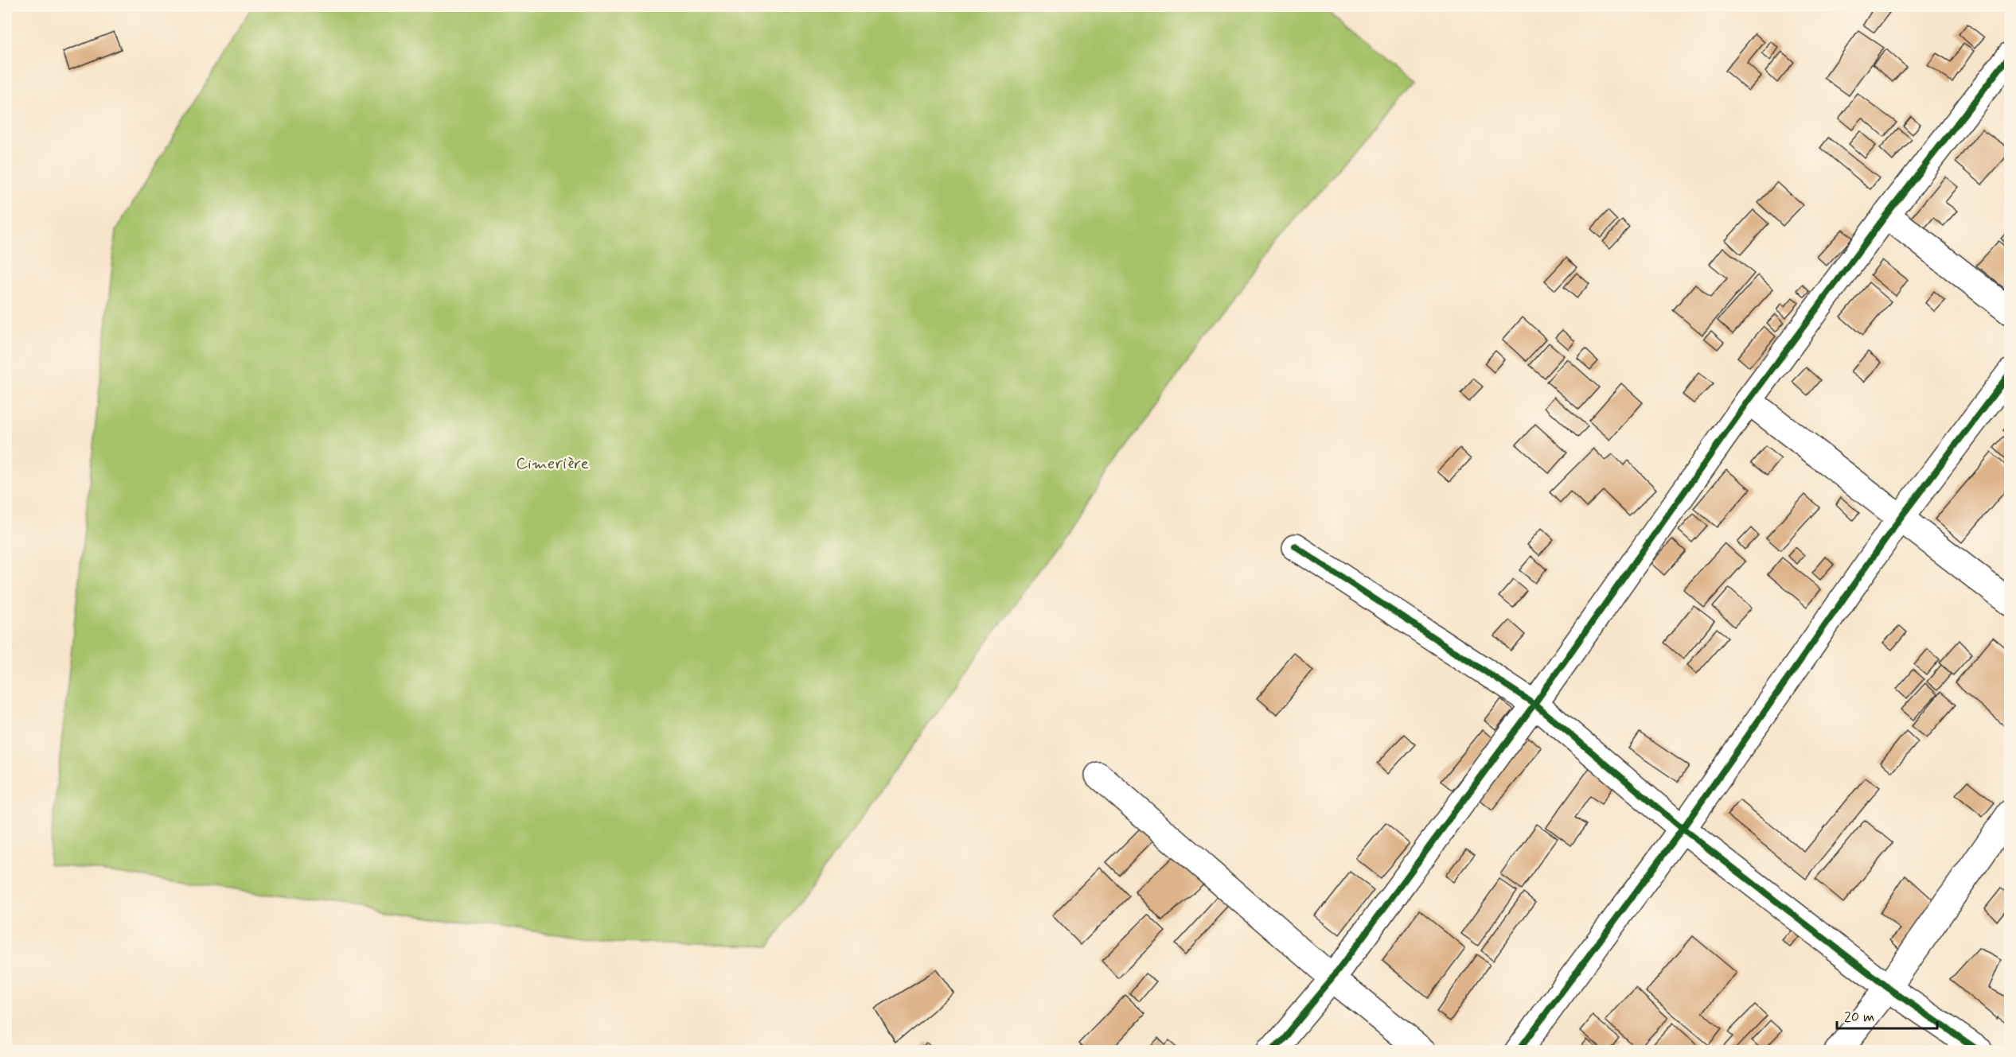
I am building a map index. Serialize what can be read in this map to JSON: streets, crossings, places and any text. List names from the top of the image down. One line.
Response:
{"parks":["Cimerière"],"scale_bar":"20 m"}
